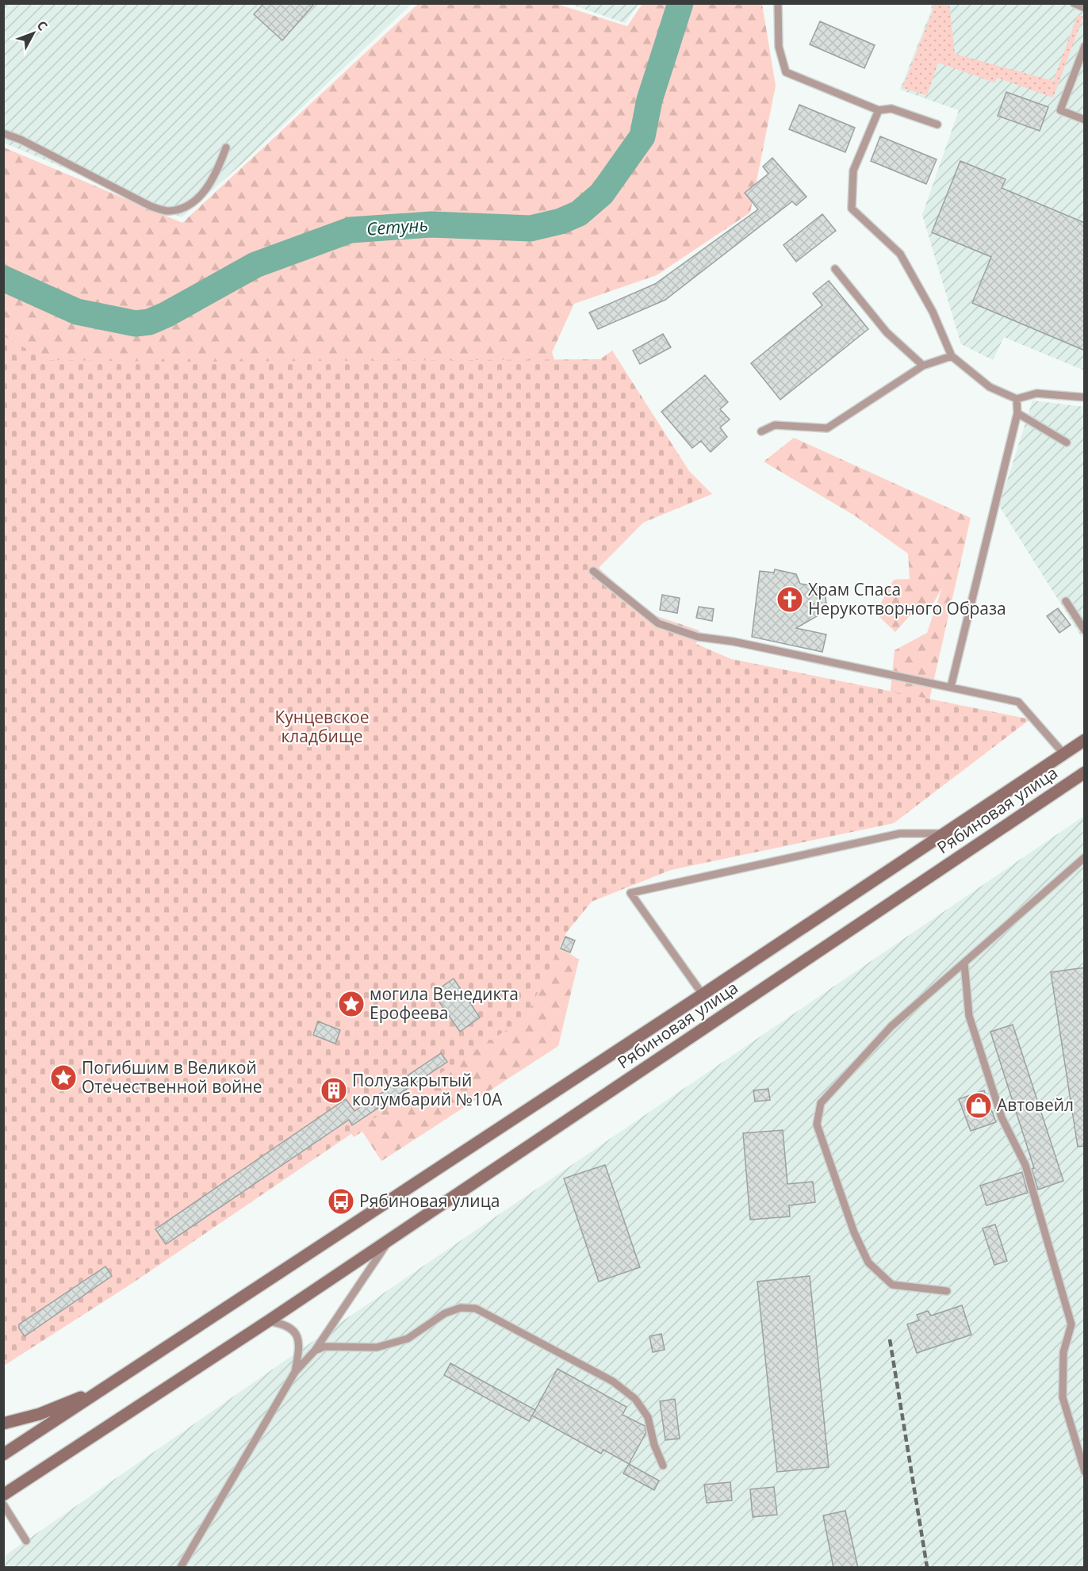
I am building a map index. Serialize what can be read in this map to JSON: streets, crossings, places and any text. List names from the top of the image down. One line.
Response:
{"streets":{"main road":["Рябиновая улица"]},"water":["Сетунь"],"parks":["Кунцевское кладбище"],"places":{"church":["Храм Спаса Нерукотворного Образа"],"place":["могила Венедикта Ерофеева","Погибшим в Великой Отечественной войне"],"building":["Полузакрытый колумбарий №10А"],"shop":["Автовейл"],"bus stop":["Рябиновая улица"]},"north":"top right"}
